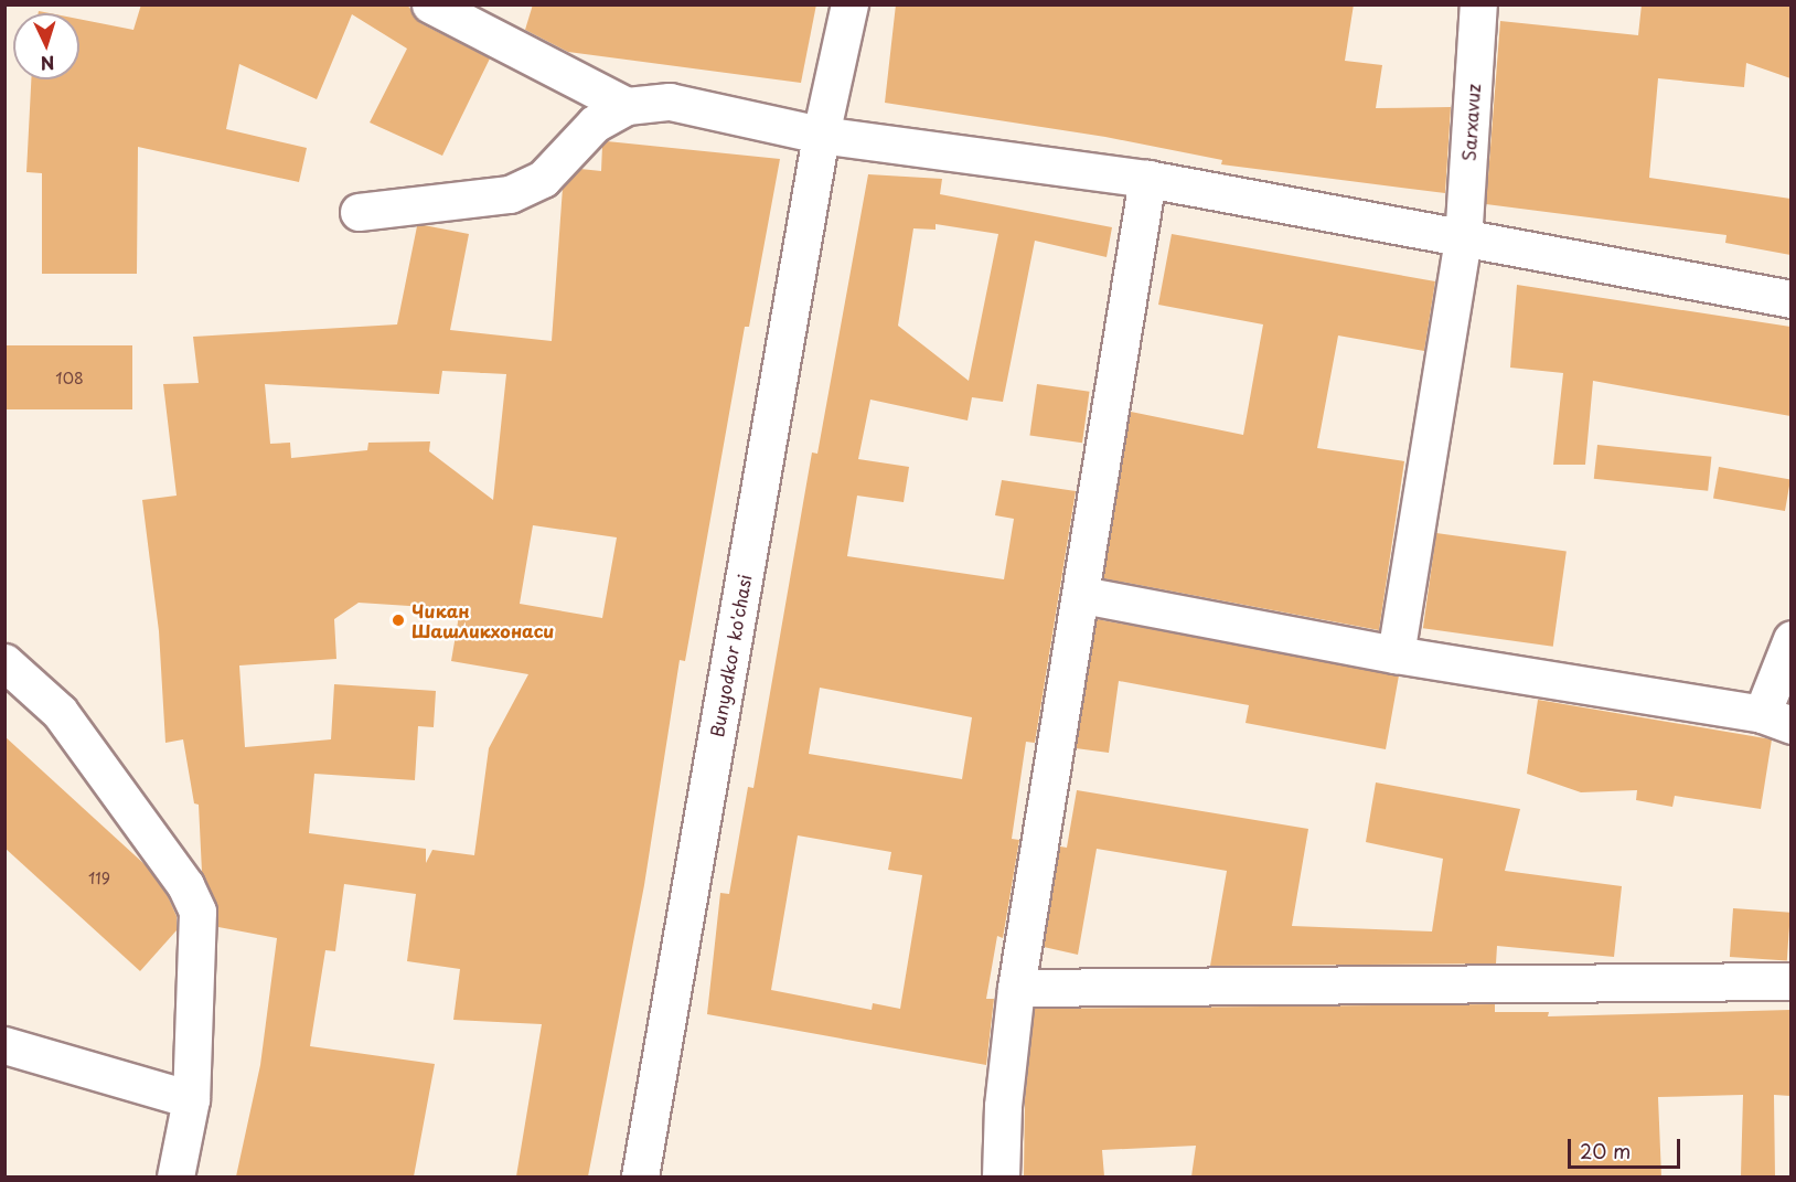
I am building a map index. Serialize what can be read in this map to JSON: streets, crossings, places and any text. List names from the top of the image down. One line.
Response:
{"streets":{"street":["Sarxavuz","Bunyodkor ko'chasi"]},"places":["Чикан Шашликхонаси"],"house_numbers":["108","119"],"scale_bar":"20 m","north":"bottom"}
